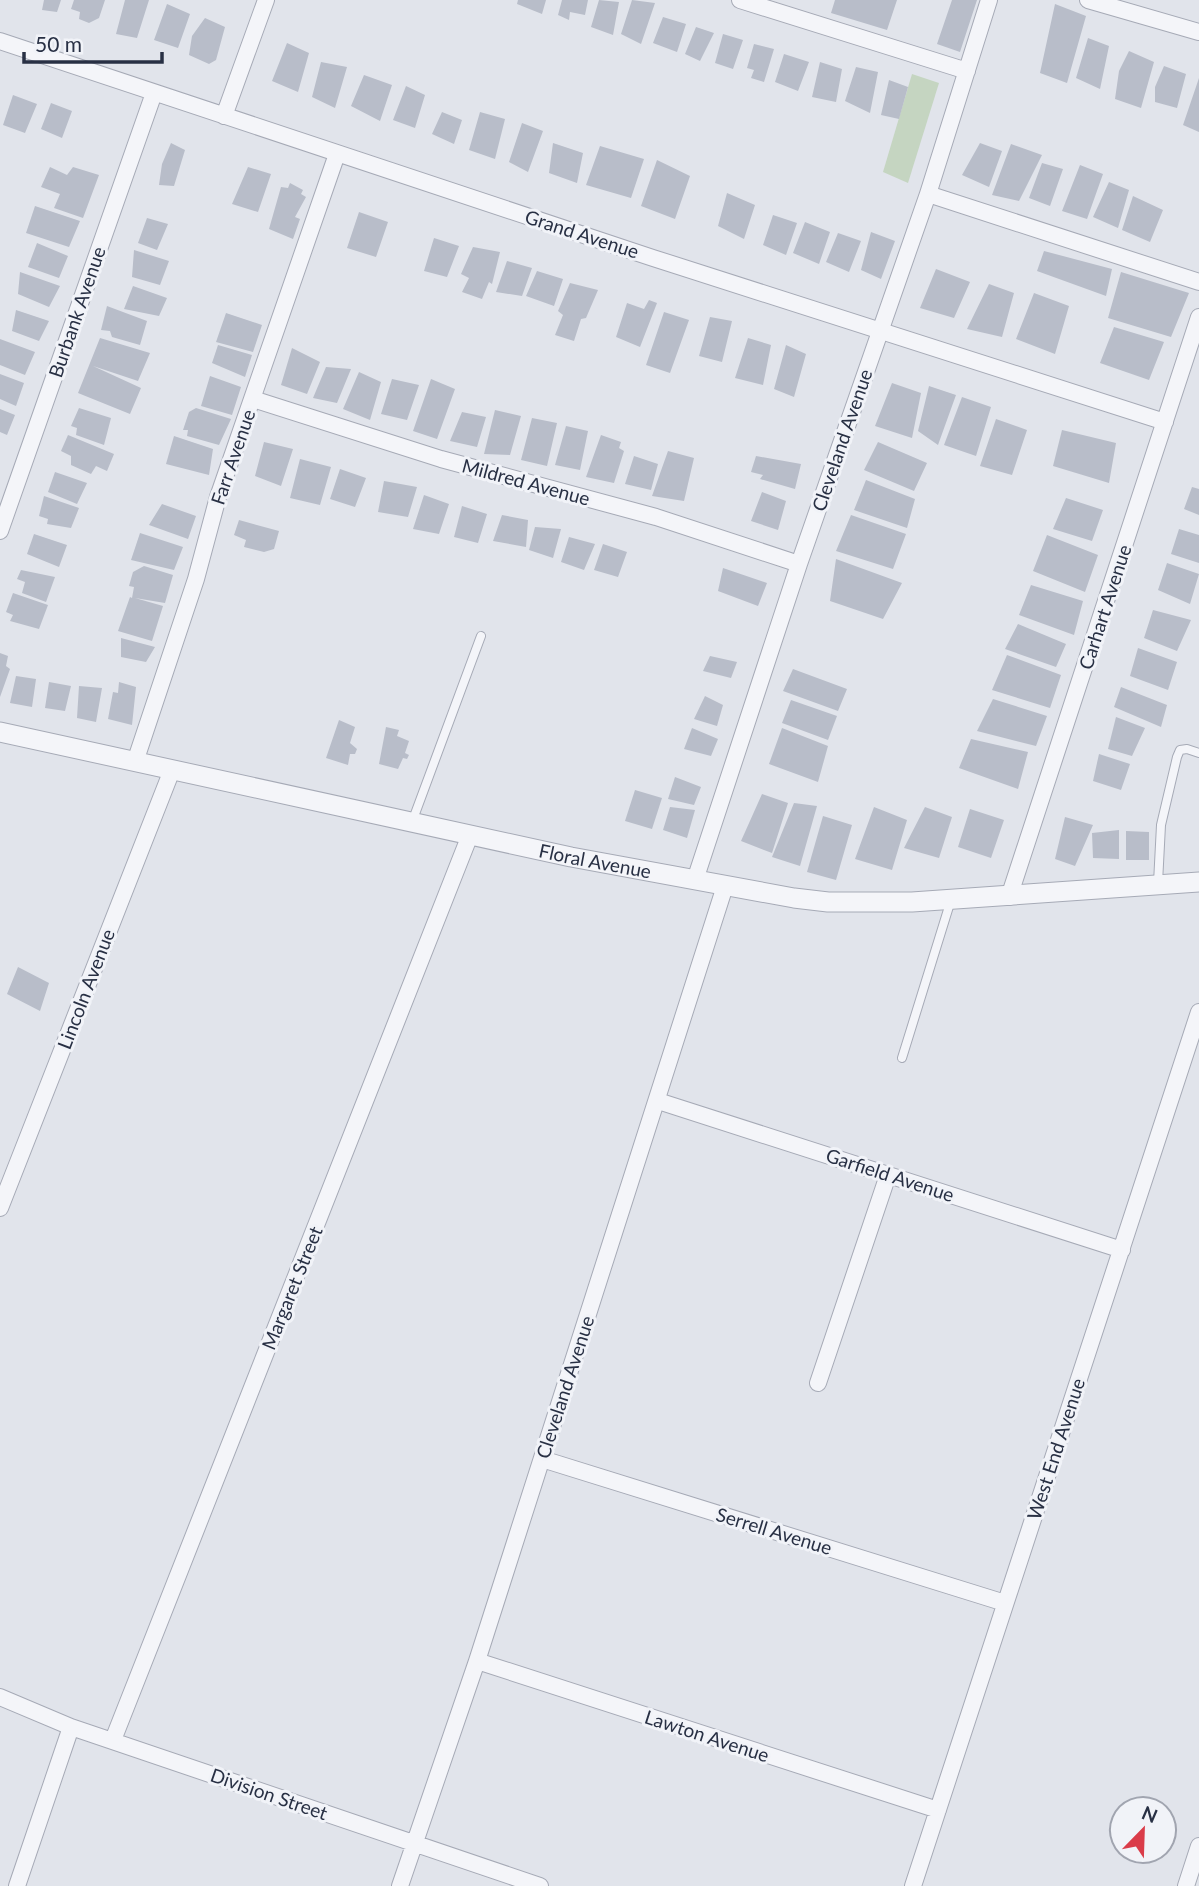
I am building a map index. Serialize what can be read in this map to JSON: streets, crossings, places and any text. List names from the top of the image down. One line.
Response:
{"streets":{"street":["Grand Avenue","Burbank Avenue","Cleveland Avenue","Farr Avenue","Mildred Avenue","Carhart Avenue","Floral Avenue","Lincoln Avenue","Garfield Avenue","Margaret Street","West End Avenue","Serrell Avenue","Lawton Avenue","Division Street"]},"crossings":[["Grand Avenue","Burbank Avenue"],["Grand Avenue","Cleveland Avenue"],["Grand Avenue","Farr Avenue"],["Grand Avenue","Carhart Avenue"],["Cleveland Avenue","Mildred Avenue"],["Cleveland Avenue","Floral Avenue"],["Cleveland Avenue","Garfield Avenue"],["Cleveland Avenue","Serrell Avenue"],["Cleveland Avenue","Lawton Avenue"],["Cleveland Avenue","Division Street"],["Farr Avenue","Mildred Avenue"],["Farr Avenue","Floral Avenue"],["Carhart Avenue","Floral Avenue"],["Floral Avenue","Lincoln Avenue"],["Floral Avenue","Margaret Street"],["Garfield Avenue","West End Avenue"],["Margaret Street","Division Street"],["West End Avenue","Serrell Avenue"],["West End Avenue","Lawton Avenue"]],"scale_bar":"50 m","north":"top right"}
